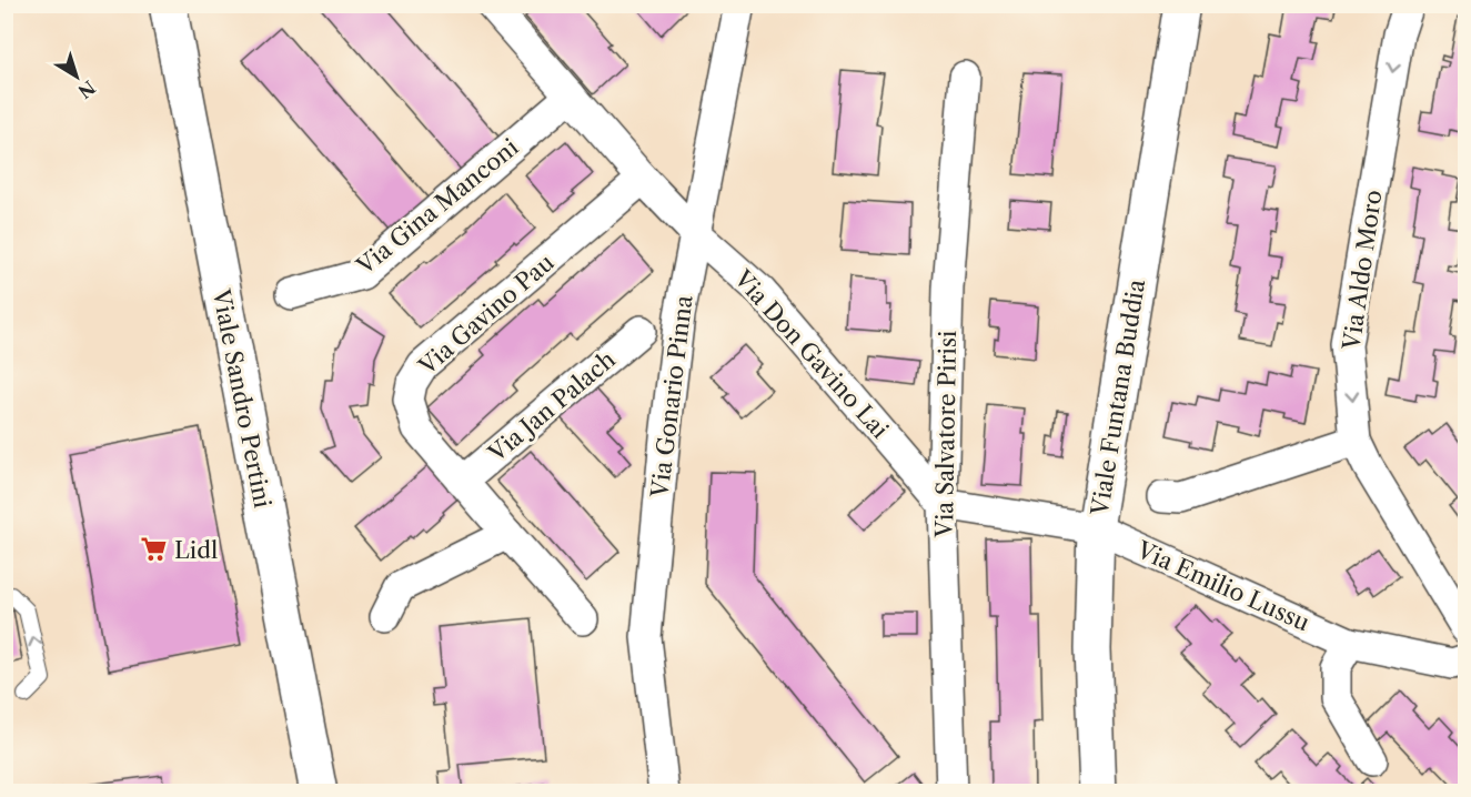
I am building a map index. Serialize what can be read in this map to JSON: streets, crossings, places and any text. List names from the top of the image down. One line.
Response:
{"streets":{"street":["Via Gina Manconi","Via Aldo Moro","Via Gavino Pau","Via Don Gavino Lai","Via Gonario Pinna","Viale Funtana Buddia","Viale Sandro Pertini","Via Jan Palach","Via Salvatore Pirisi","Via Emilio Lussu"]},"crossings":[["Via Gina Manconi","Via Don Gavino Lai"],["Via Gavino Pau","Via Don Gavino Lai"],["Via Gavino Pau","Via Jan Palach"],["Via Don Gavino Lai","Via Gonario Pinna"],["Via Don Gavino Lai","Via Salvatore Pirisi"],["Viale Funtana Buddia","Via Emilio Lussu"]],"one_way":["Via Aldo Moro"],"places":{"supermarket":["Lidl"]},"north":"bottom right"}
